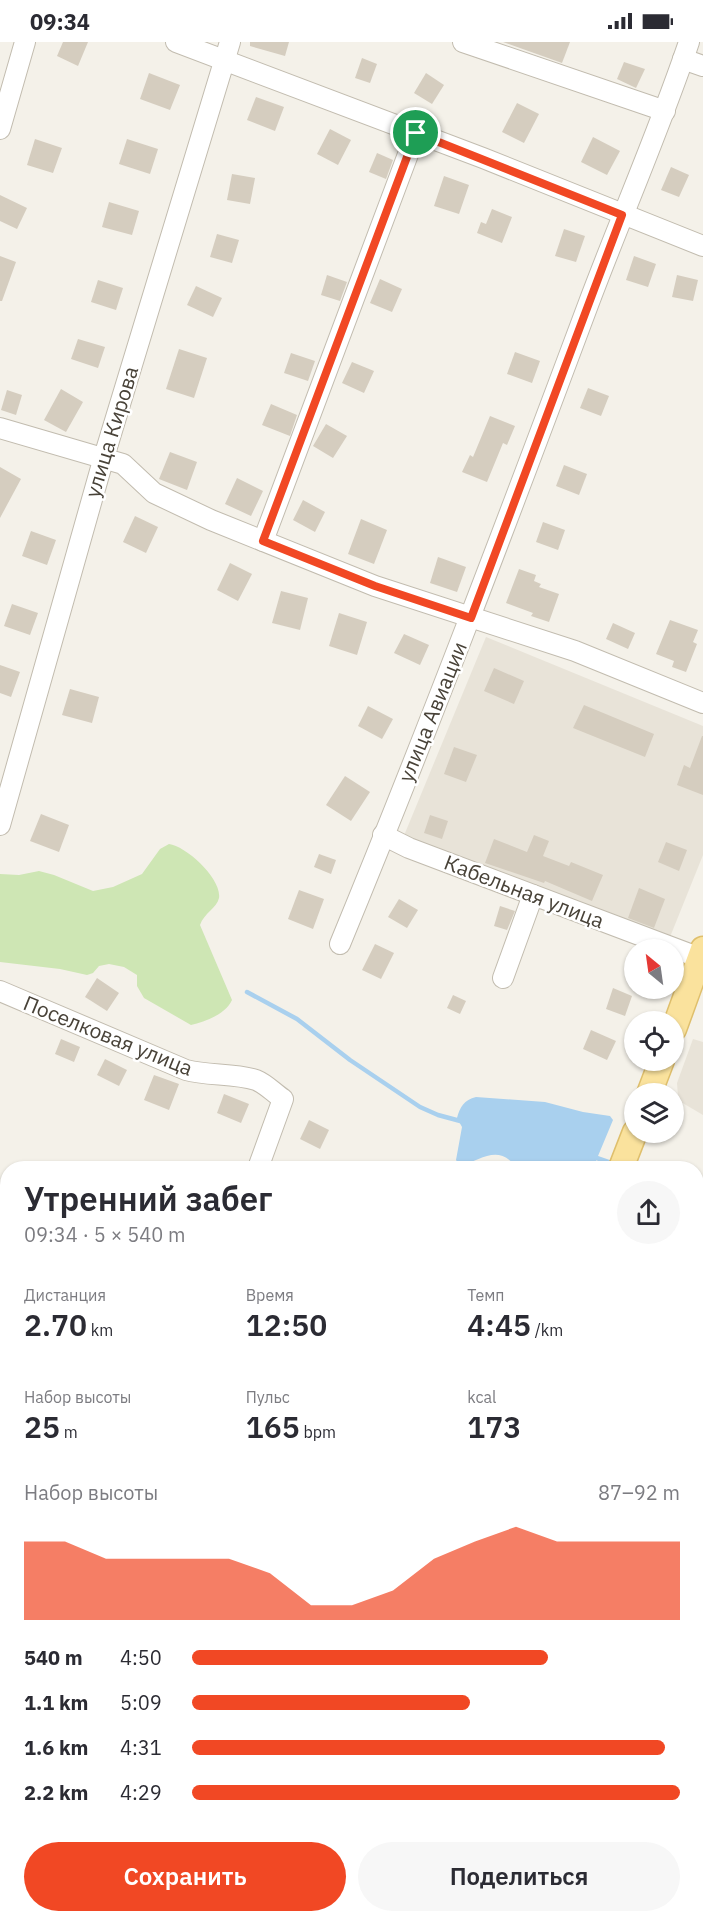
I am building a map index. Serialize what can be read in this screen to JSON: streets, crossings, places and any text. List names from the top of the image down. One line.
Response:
{"streets":{"street":["улица Кирова","улица Авиации","Кабельная улица","Поселковая улица"]},"crossings":[["улица Авиации","Кабельная улица"]],"north":"top left","page":{"status":"09:34","heading":["Утренний забег","09:34 · 5 × 540 m"],"stats":[["Дистанция","2.70 km"],["Время","12:50"],["Темп","4:45 /km"],["Набор высоты","25 m"],["Пульс","165 bpm"],["kcal","173"]],"chart":["Набор высоты","87–92 m"],"list":[{"name":"540 m","note":"4:50"},{"name":"1.1 km","note":"5:09"},{"name":"1.6 km","note":"4:31"},{"name":"2.2 km","note":"4:29"}],"buttons":["Сохранить","Поделиться"]}}
